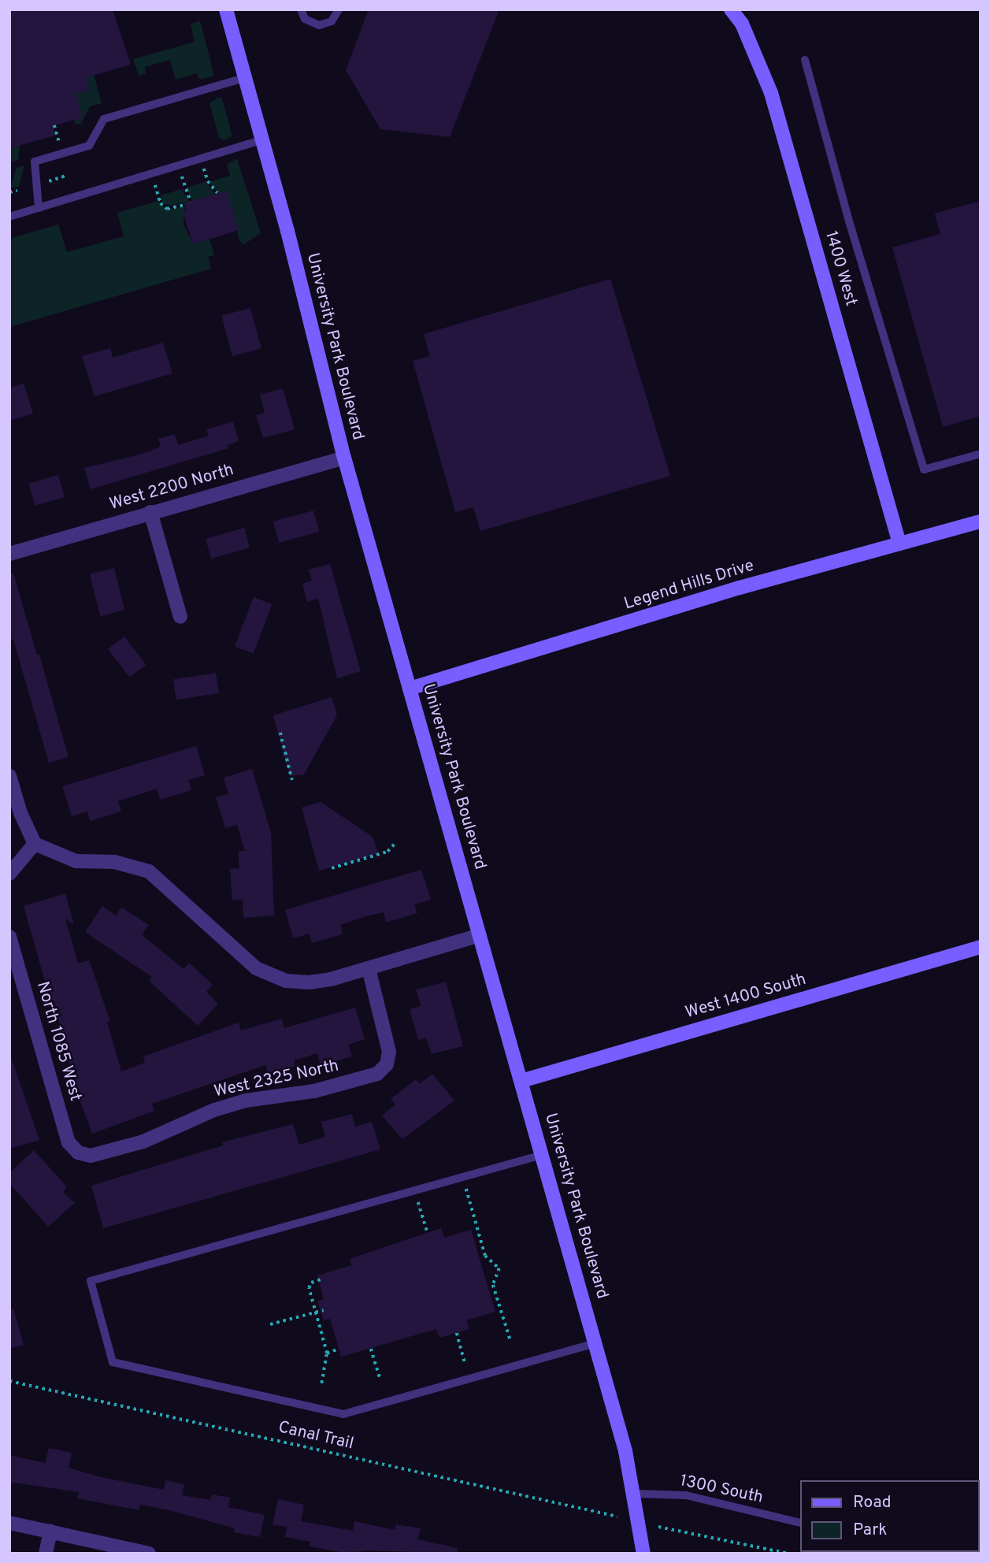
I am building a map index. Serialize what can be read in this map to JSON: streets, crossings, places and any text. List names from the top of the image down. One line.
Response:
{"streets":{"street":["1400 West","University Park Boulevard","West 2200 North","Legend Hills Drive","West 1400 South","North 1085 West","West 2325 North"],"lane":["1300 South"],"path":["Canal Trail"]},"crossings":[["1400 West","Legend Hills Drive"],["University Park Boulevard","West 2200 North"],["University Park Boulevard","Legend Hills Drive"],["University Park Boulevard","West 1400 South"],["University Park Boulevard","1300 South"],["North 1085 West","West 2325 North"]],"legend":["Road","Park"]}
